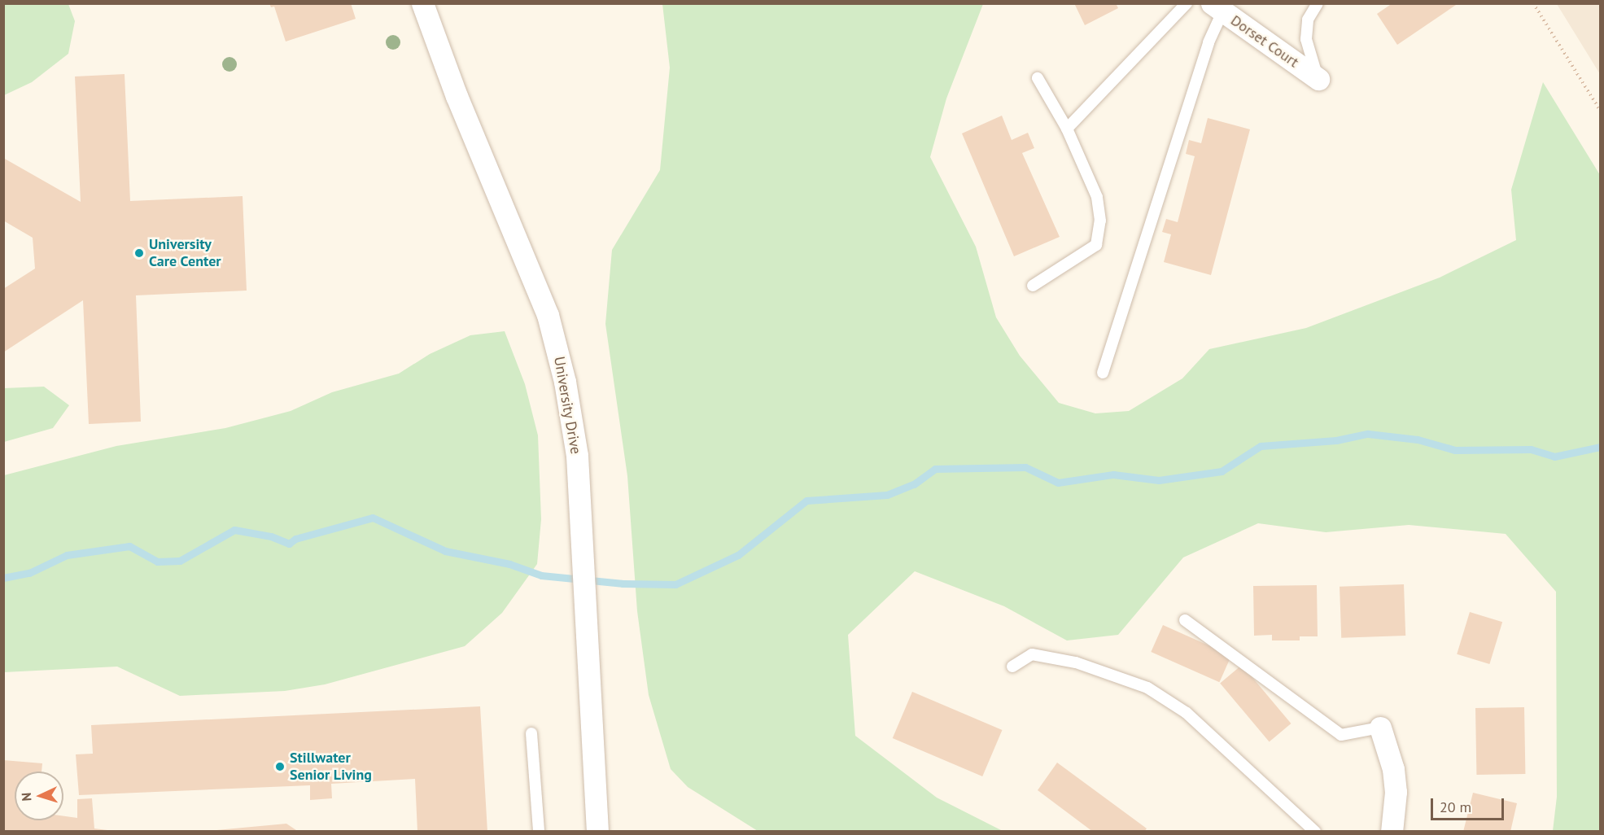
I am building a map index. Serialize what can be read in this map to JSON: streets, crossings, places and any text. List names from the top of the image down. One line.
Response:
{"streets":{"street":["Dorset Court","University Drive"]},"places":["University Care Center","Stillwater Senior Living"],"scale_bar":"20 m","north":"left"}
